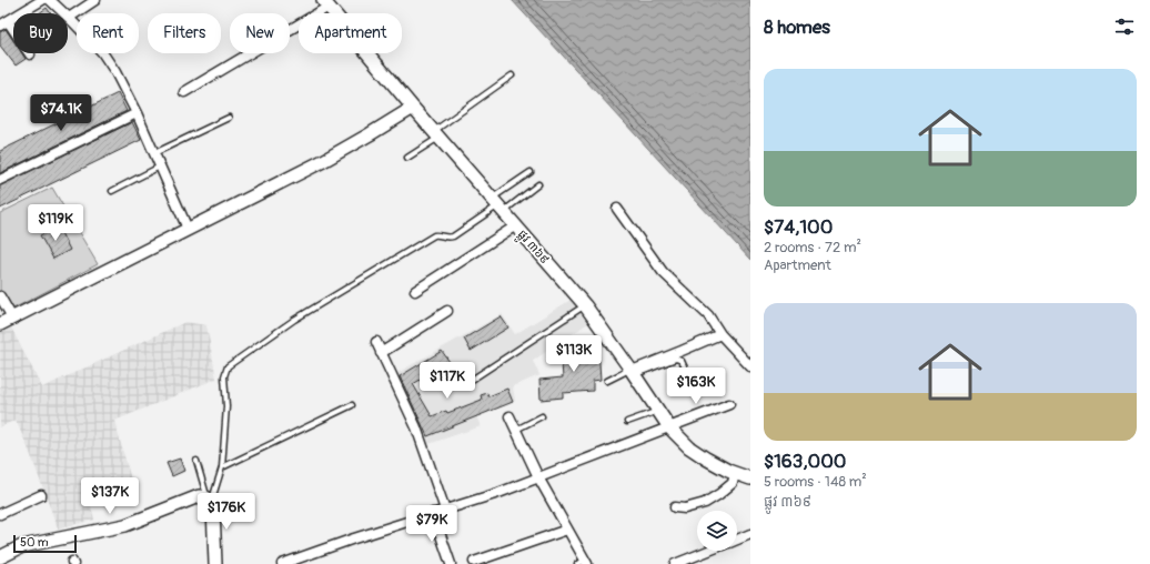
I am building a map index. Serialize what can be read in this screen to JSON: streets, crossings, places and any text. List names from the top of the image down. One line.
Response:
{"streets":{"street":["ផ្លូវ ៣៦៩"]},"scale_bar":"50 m","page":{"heading":"8 homes","chip":["Buy","Rent","Filters","New","Apartment"],"list":[{"name":"$74,100","note":"2 rooms · 72 m² · Apartment"},{"name":"$163,000","note":"5 rooms · 148 m² · ផ្លូវ ៣៦៩"}],"price":["$74.1K","$119K","$113K","$117K","$163K","$137K","$176K","$79K"],"scale":"50 m"}}
